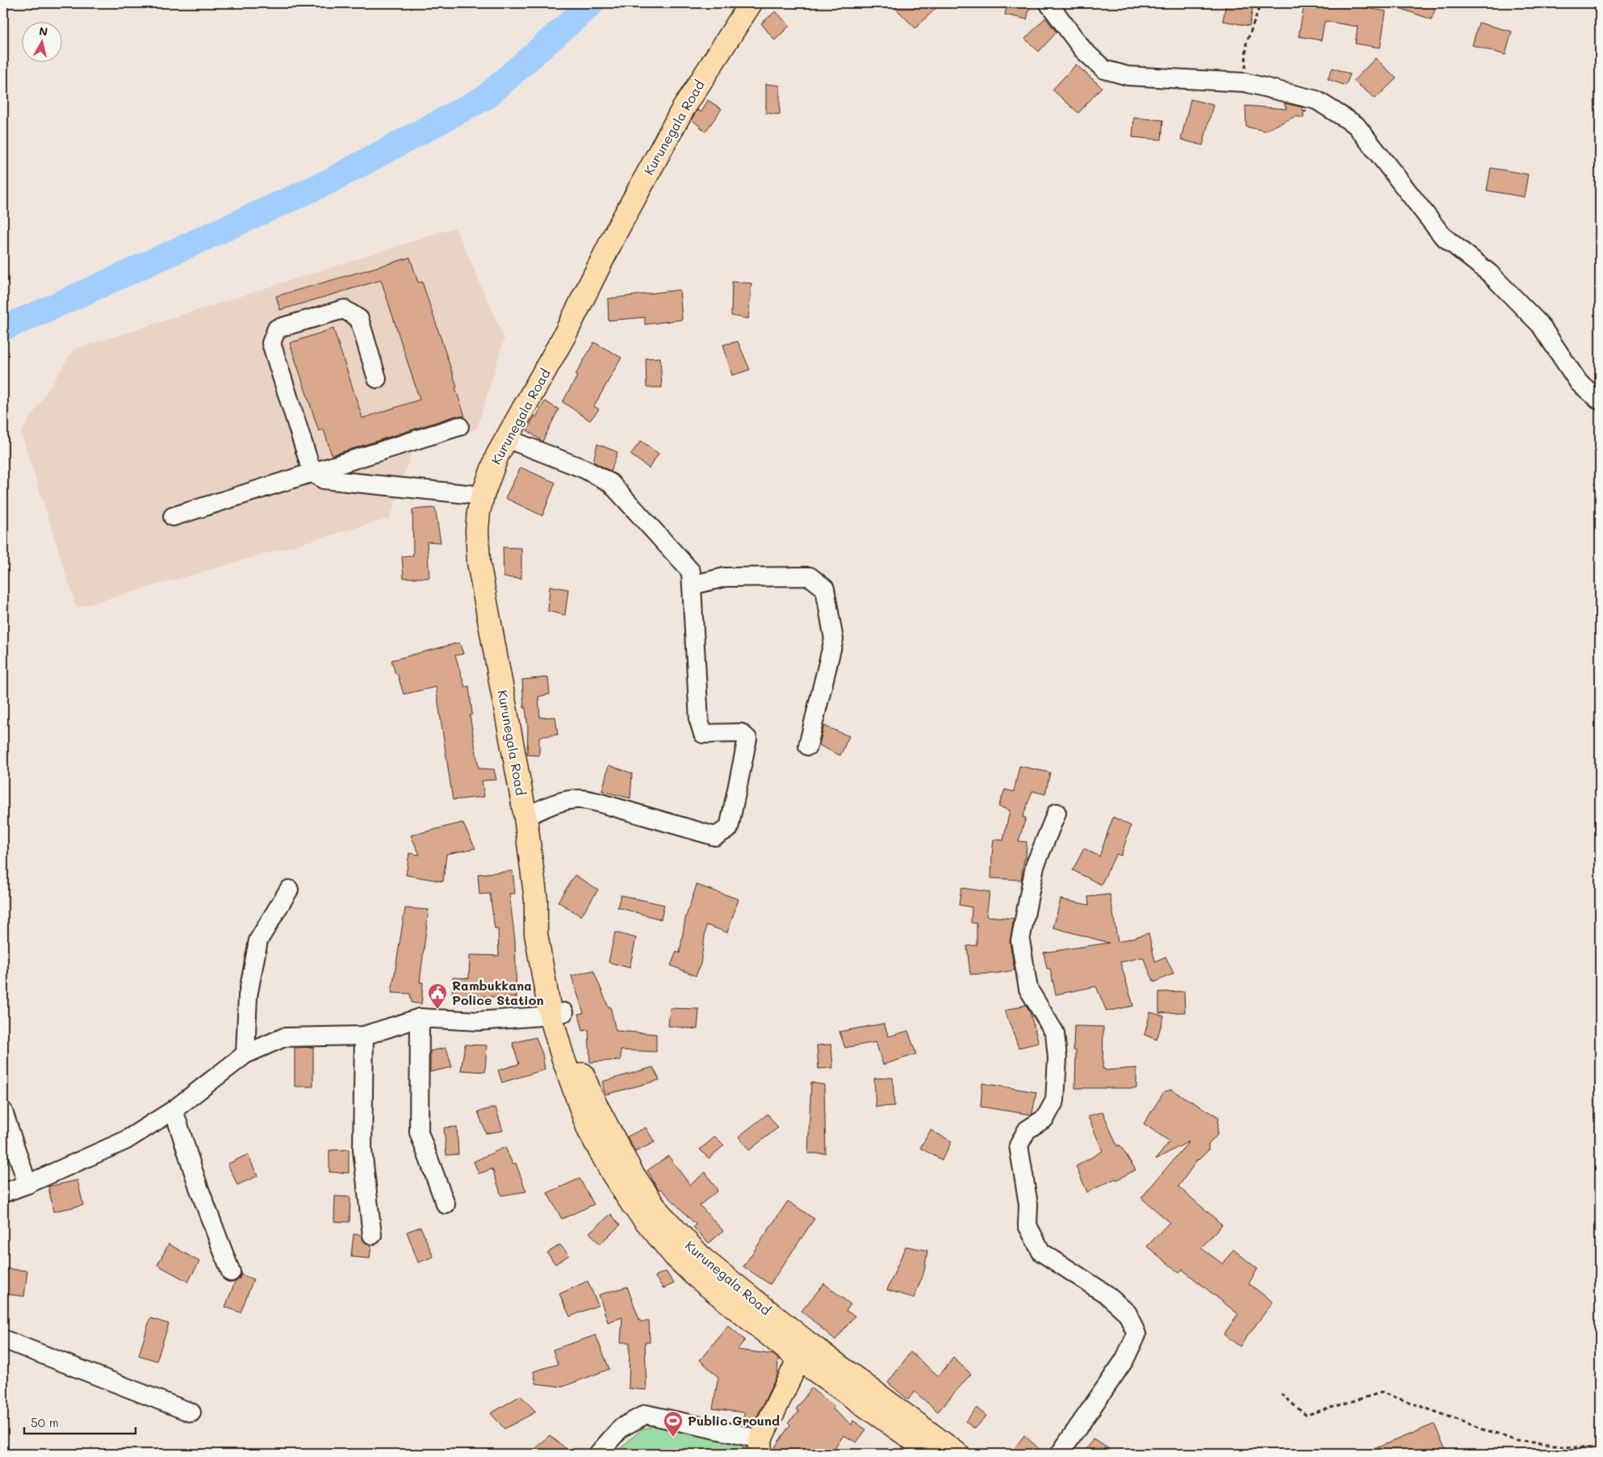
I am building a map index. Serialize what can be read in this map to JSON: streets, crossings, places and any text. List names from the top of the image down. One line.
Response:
{"streets":{"main road":["Kurunegala Road"]},"places":{"public building":["Rambukkana Police Station"],"sports":["Public Ground"]},"scale_bar":"50 m","north":"top"}
